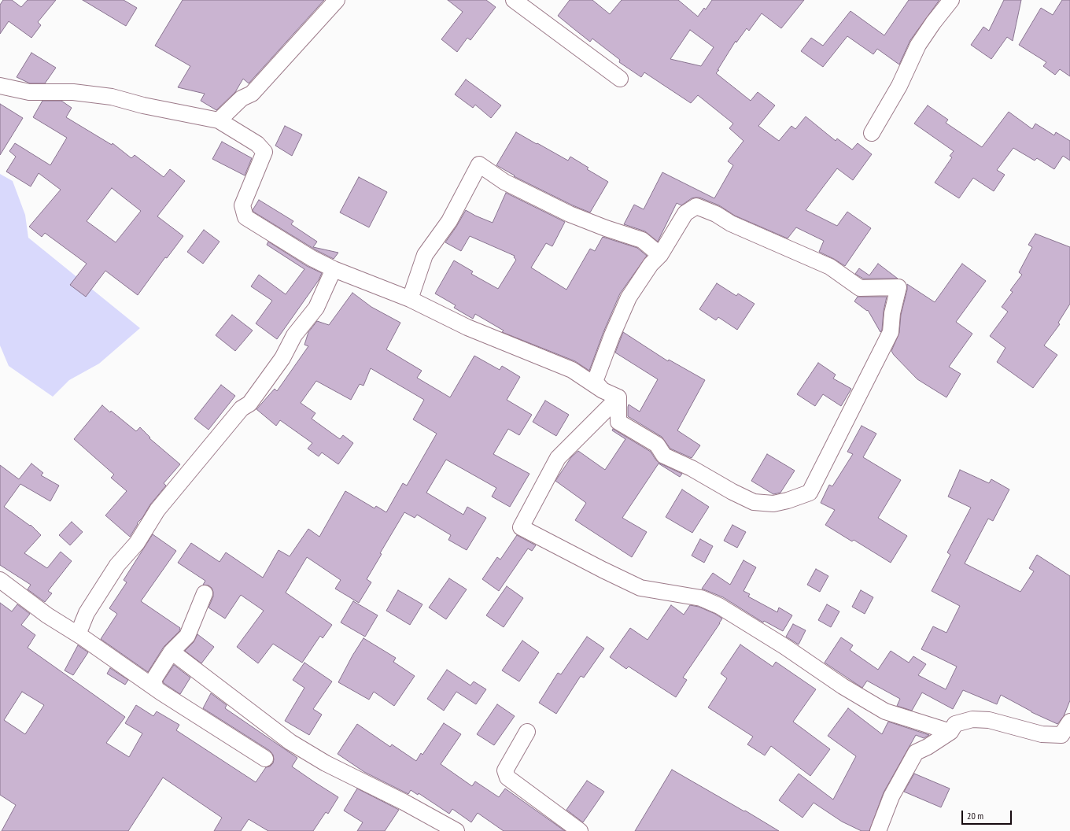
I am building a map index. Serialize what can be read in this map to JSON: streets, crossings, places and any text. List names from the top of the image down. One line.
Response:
{"scale_bar":"20 m"}
